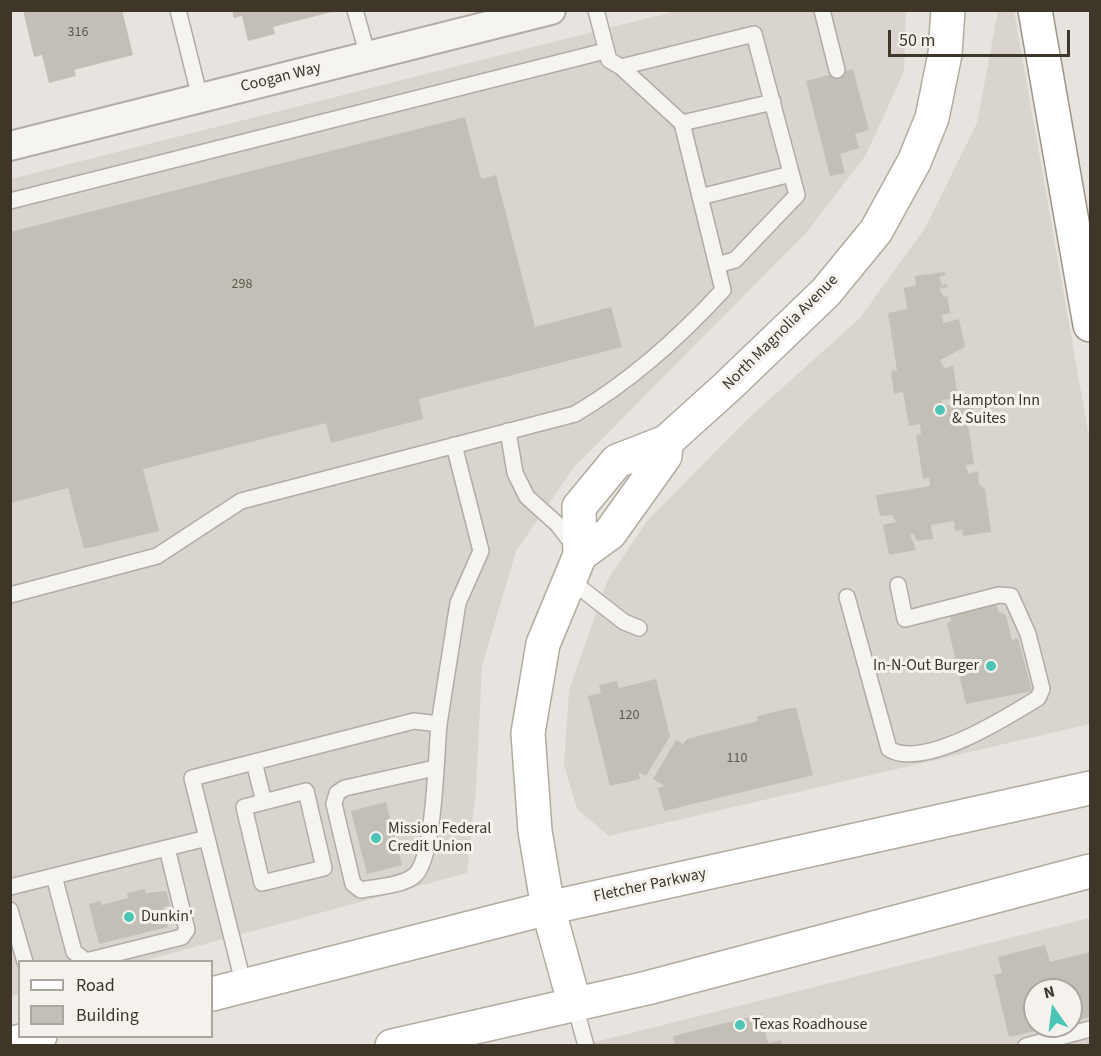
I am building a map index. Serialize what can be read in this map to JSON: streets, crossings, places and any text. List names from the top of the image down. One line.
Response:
{"streets":{"main road":["North Magnolia Avenue","Fletcher Parkway"],"street":["Coogan Way"]},"places":["Hampton Inn & Suites","In-N-Out Burger","Mission Federal Credit Union","Dunkin'","Texas Roadhouse"],"house_numbers":["316","298","120","110"],"legend":["Road","Building"],"scale_bar":"50 m","north":"top"}
